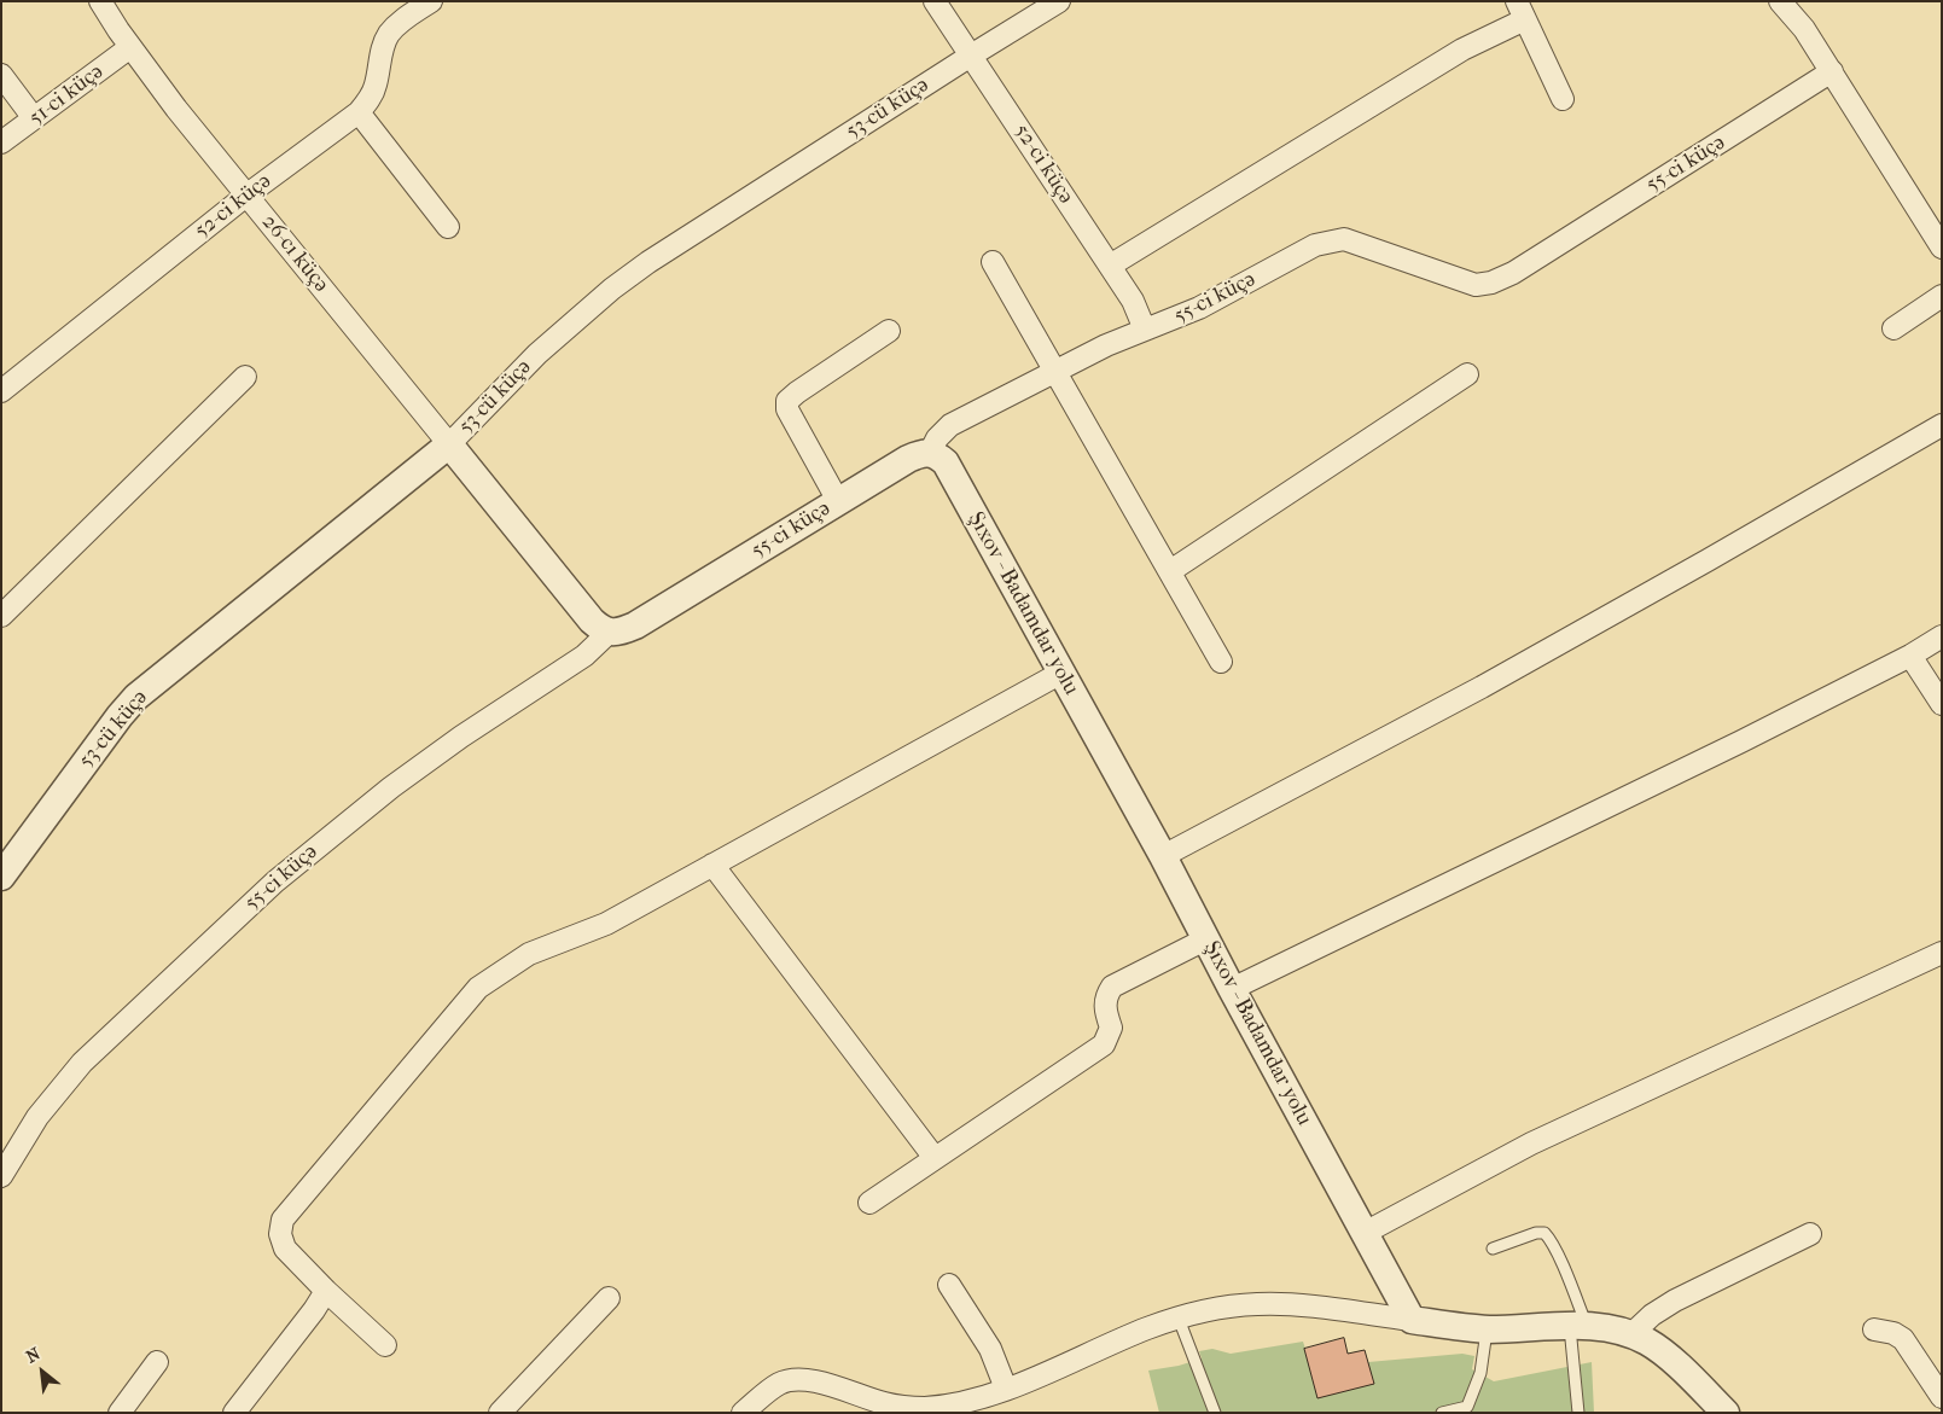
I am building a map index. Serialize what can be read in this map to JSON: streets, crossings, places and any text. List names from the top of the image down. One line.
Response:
{"streets":{"street":["51-ci küçə","53-cü küçə","52-ci küçə","55-ci küçə","26-cı küçə","Şıxov - Badamdar yolu"]},"crossings":[["51-ci küçə","26-cı küçə"],["53-cü küçə","52-ci küçə"],["53-cü küçə","26-cı küçə"],["52-ci küçə","55-ci küçə"],["52-ci küçə","26-cı küçə"],["55-ci küçə","Şıxov - Badamdar yolu"]],"north":"top left"}
